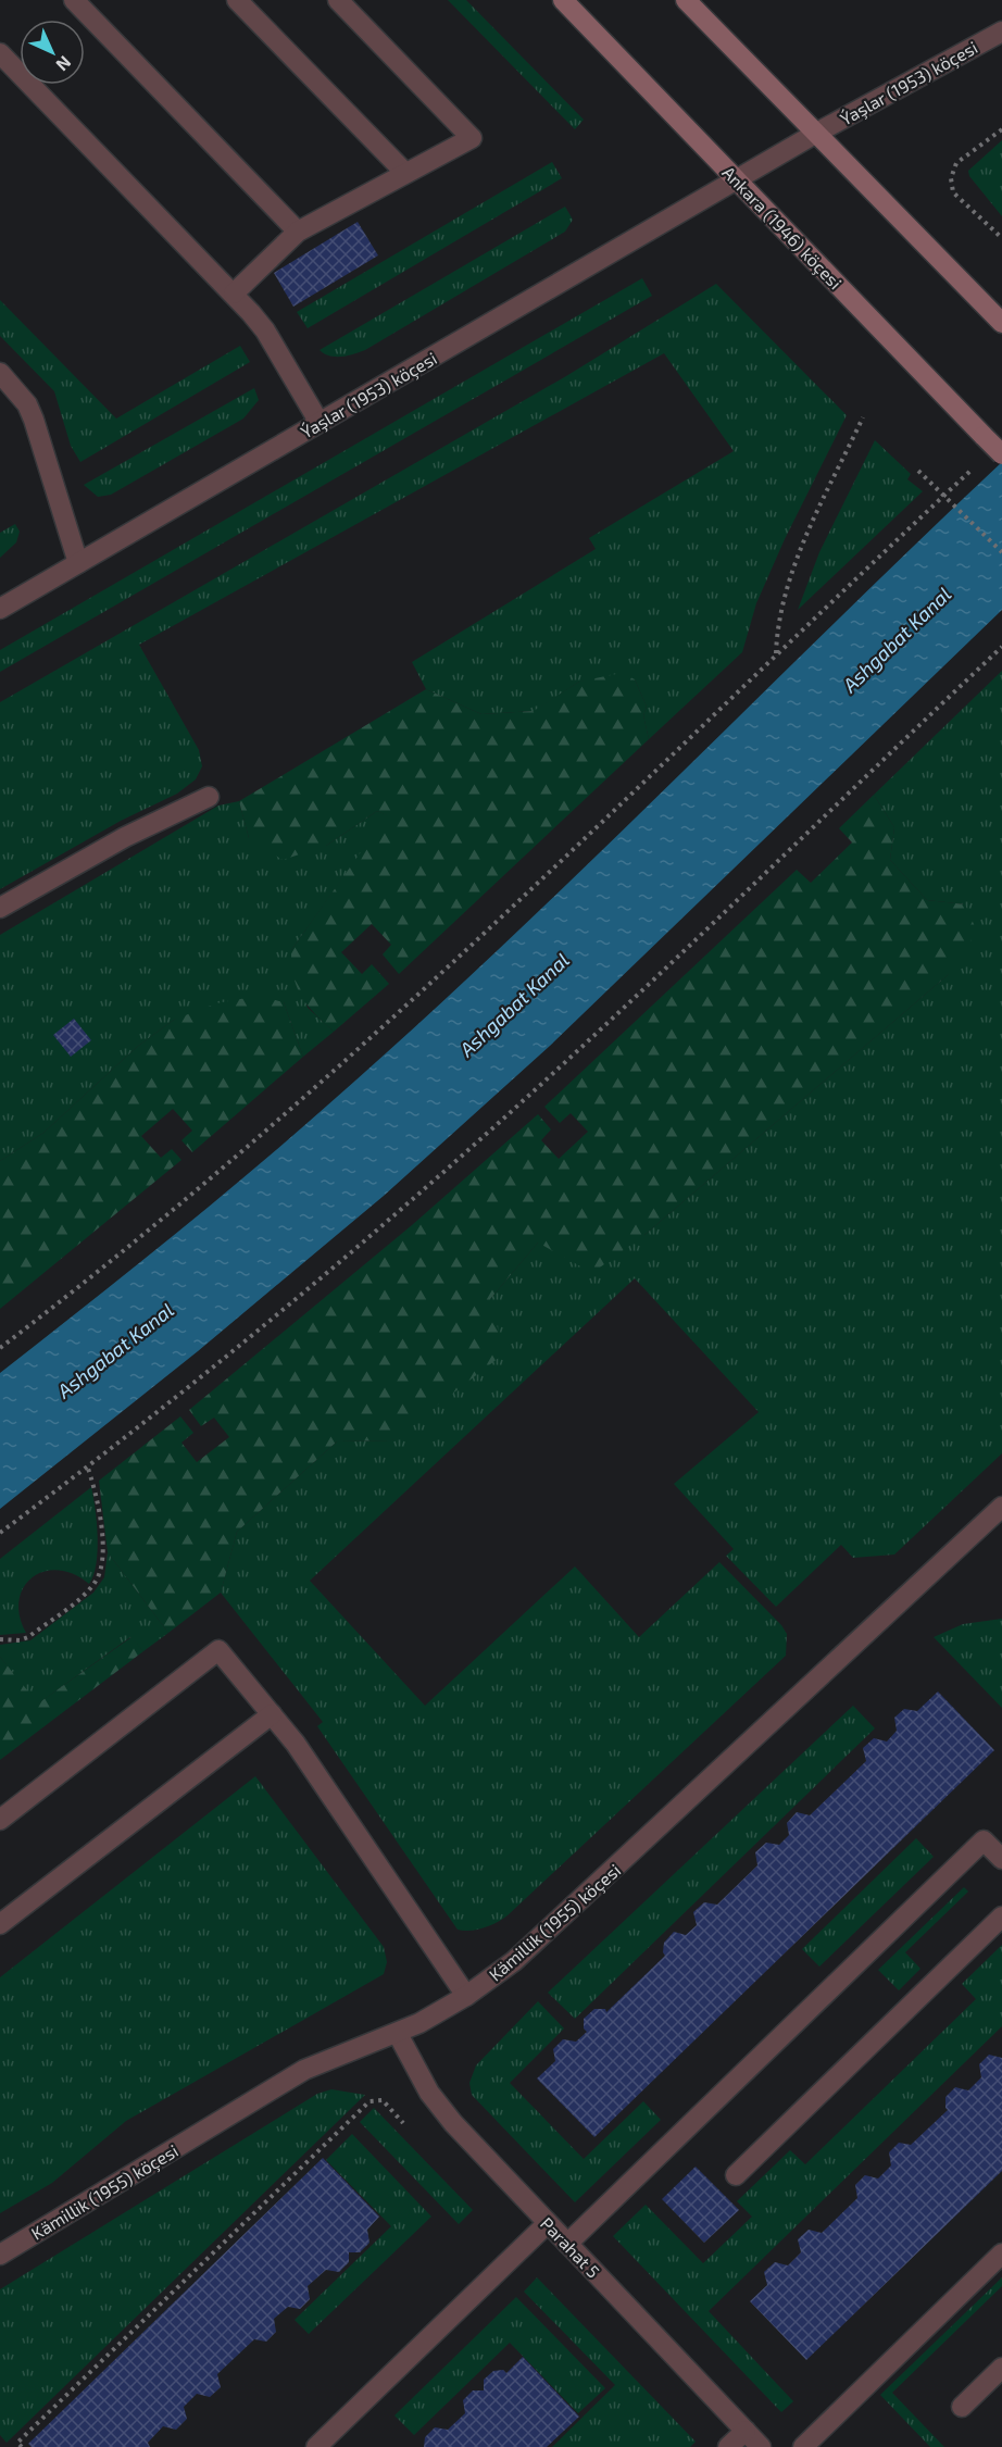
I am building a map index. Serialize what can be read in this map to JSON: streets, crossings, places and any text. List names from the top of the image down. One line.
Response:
{"streets":{"main road":["Ankara (1946) köçesi"],"street":["Ýaşlar (1953) köçesi","Kämillik (1955) köçesi","Parahat 5"]},"crossings":[["Ýaşlar (1953) köçesi","Ankara (1946) köçesi"],["Kämillik (1955) köçesi","Parahat 5"]],"water":["Ashgabat Kanal"],"north":"bottom right"}
